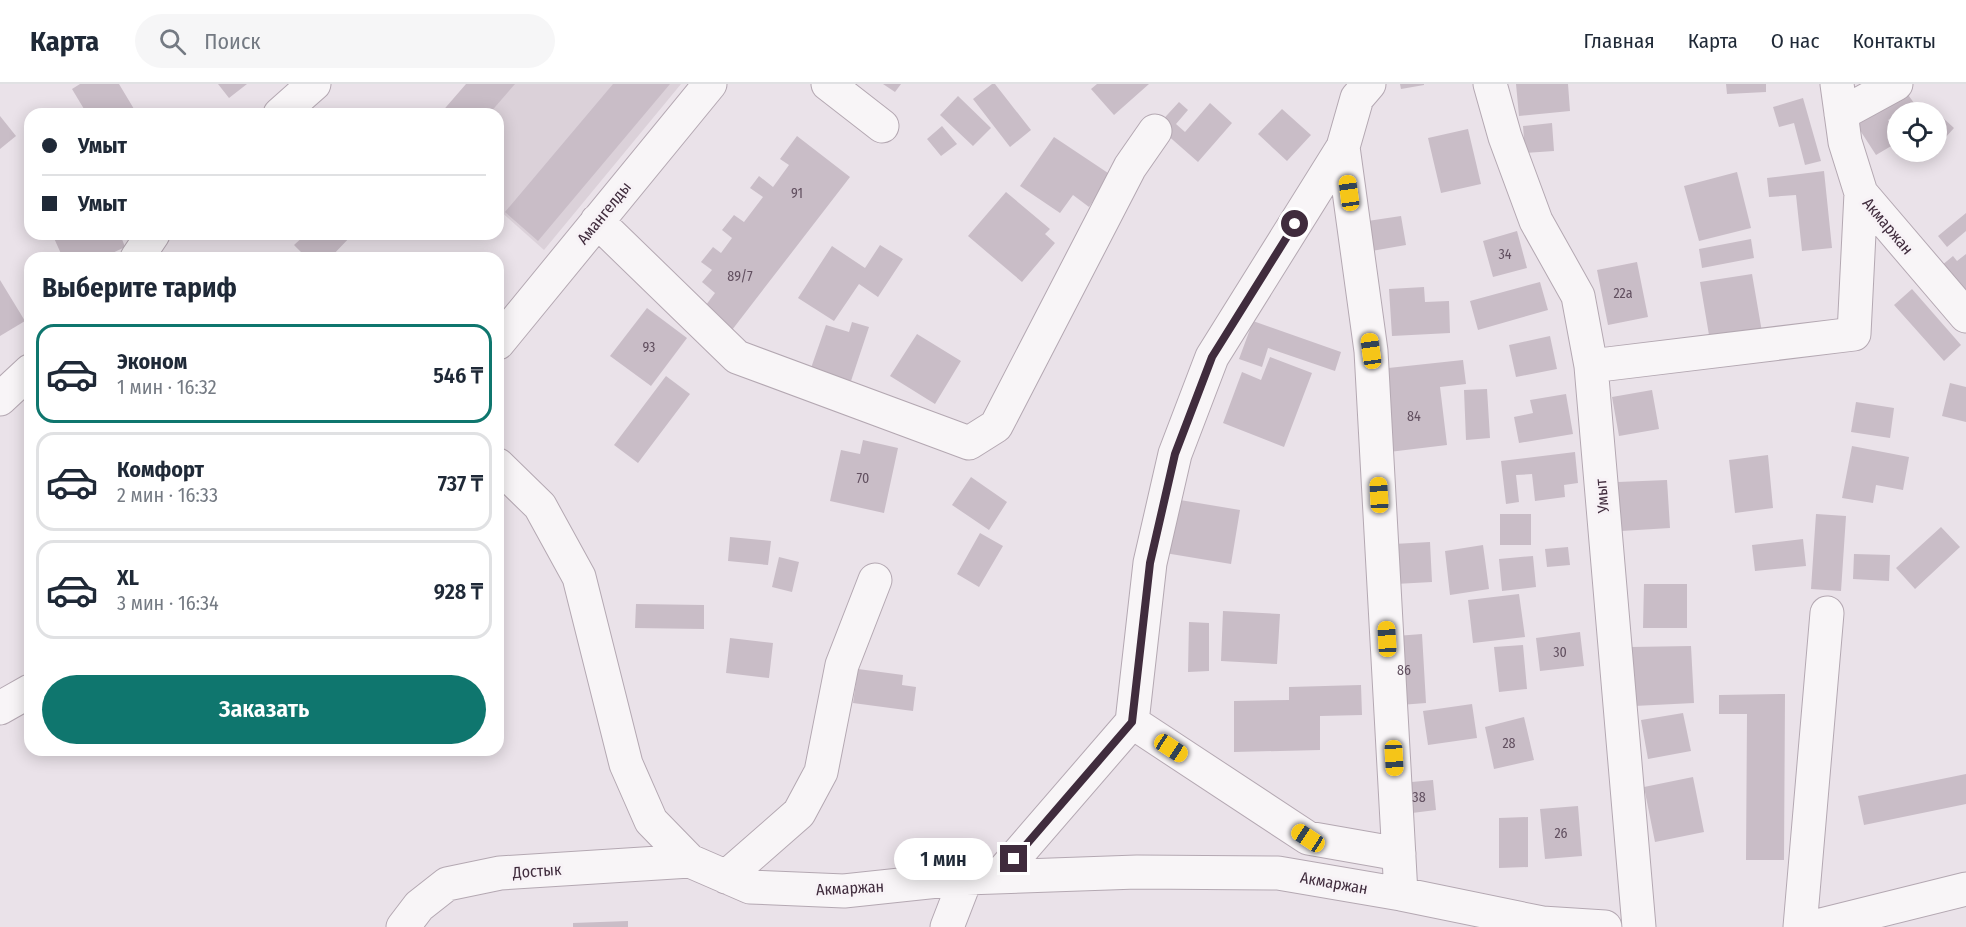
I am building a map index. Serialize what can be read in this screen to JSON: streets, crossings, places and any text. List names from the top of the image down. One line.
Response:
{"streets":{"street":["Амангелды","Акмаржан","Умыт","Достык"]},"crossings":[["Акмаржан","Достык"]],"house_numbers":["91","34","89/7","22а","93","84","70","30","86","28","38","26"],"page":{"header":"Карта","search":"Поиск","nav":["Главная","Карта","О нас","Контакты"],"banner":["Умыт","Умыт"],"heading":"Выберите тариф","list":[{"name":"Эконом","note":"1 мин · 16:32","value":"546 ₸"},{"name":"Комфорт","note":"2 мин · 16:33","value":"737 ₸"},{"name":"XL","note":"3 мин · 16:34","value":"928 ₸"}],"buttons":"Заказать","bubble":"1 мин"}}
